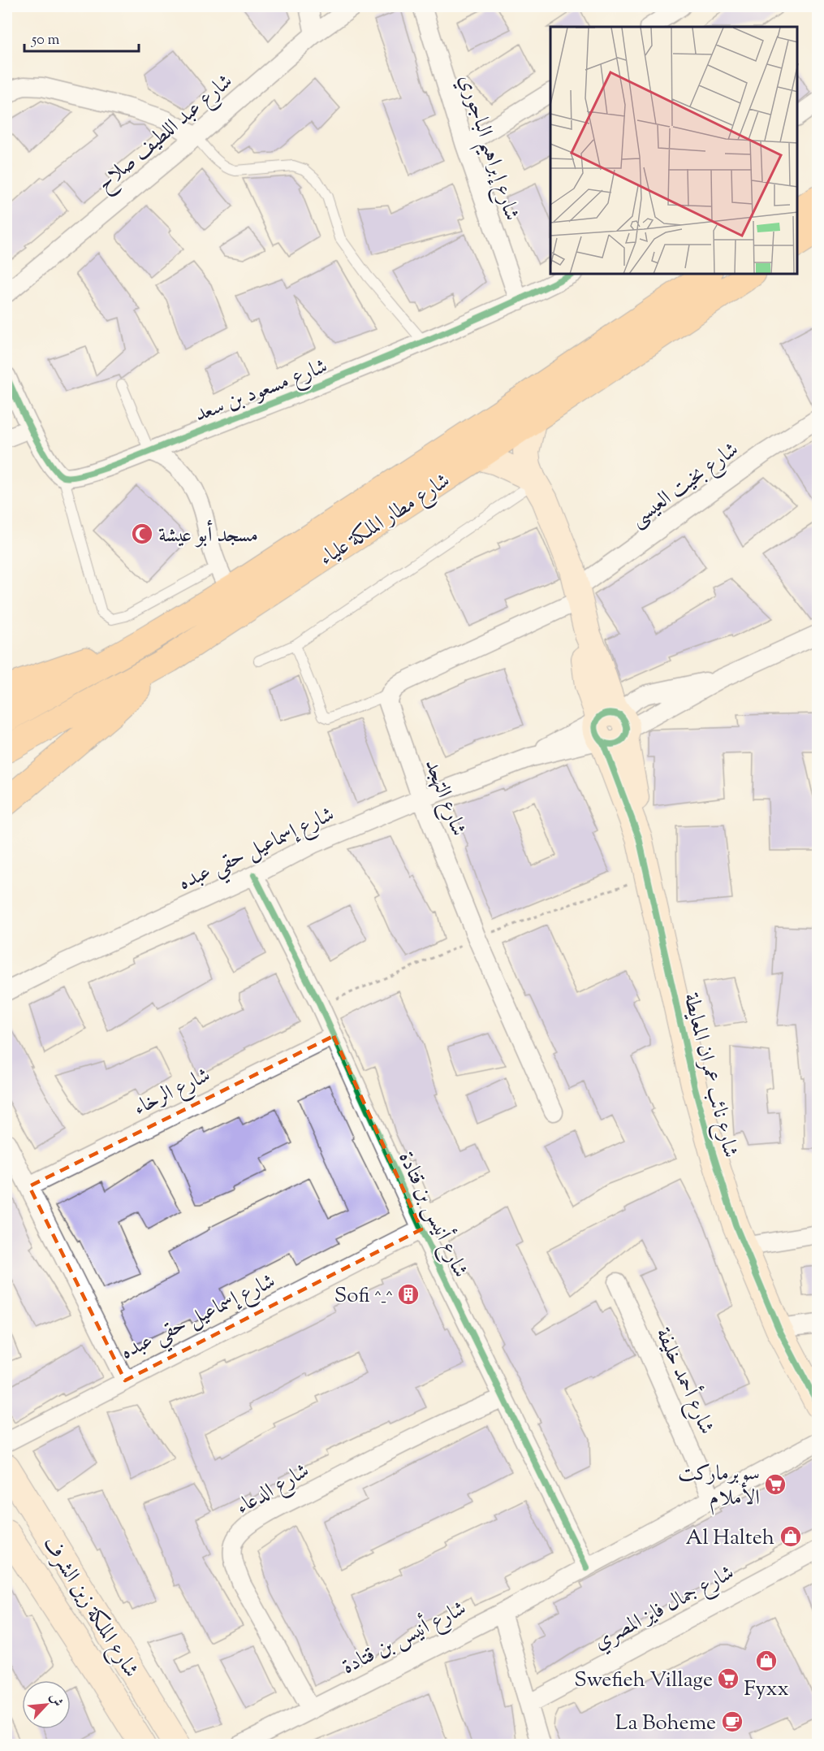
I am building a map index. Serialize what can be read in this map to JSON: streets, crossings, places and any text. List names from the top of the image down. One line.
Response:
{"streets":{"highway":["شارع مطار الملكة علياء"],"street":["شارع عبد اللطيف صلاح","شارع إبراهيم الباجوري","شارع مسعود بن سعد","شارع بخيت العيسى","شارع التهجد","شارع إسماعيل حقي عبده","شارع نائب عمران المعايطة","شارع الرخاء","شارع أنيس بن قتادة","شارع أحمد خليفة","شارع الدعاء","شارع الملكة زين الشرف","شارع جمال فايز المصري"]},"crossings":[["شارع إبراهيم الباجوري","شارع مسعود بن سعد"],["شارع بخيت العيسى","شارع نائب عمران المعايطة"],["شارع مطار الملكة علياء","شارع نائب عمران المعايطة"],["شارع التهجد","شارع إسماعيل حقي عبده"],["شارع إسماعيل حقي عبده","شارع نائب عمران المعايطة"],["شارع إسماعيل حقي عبده","شارع الرخاء"],["شارع إسماعيل حقي عبده","شارع أنيس بن قتادة"],["شارع الرخاء","شارع أنيس بن قتادة"],["شارع أنيس بن قتادة","شارع أحمد خليفة"],["شارع أنيس بن قتادة","شارع الدعاء"]],"places":{"mosque":["مسجد أبو عيشة"],"building":["Sofi ^_^"],"supermarket":["سوبرماركت الأملام","Swefieh Village"],"shop":["Al Halteh","Fyxx"],"cafe":["La Boheme"]},"scale_bar":"50 m","north":"top right"}
